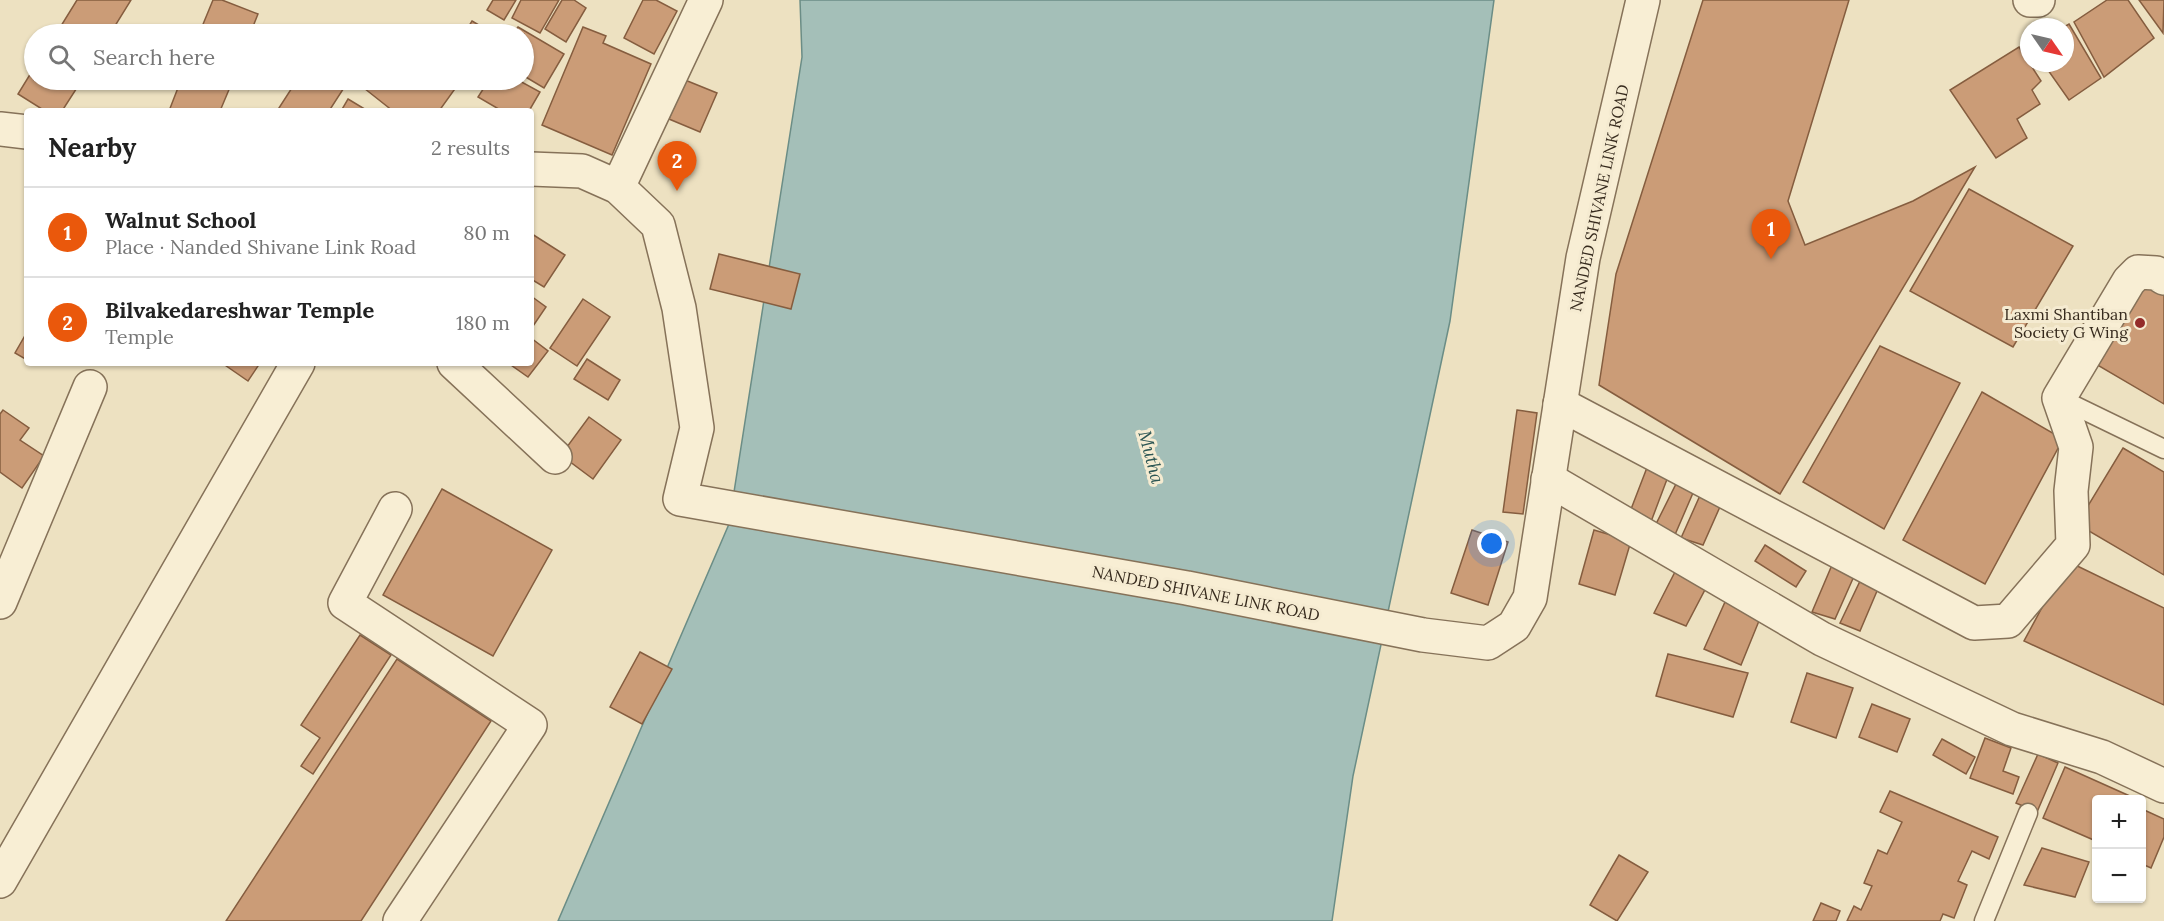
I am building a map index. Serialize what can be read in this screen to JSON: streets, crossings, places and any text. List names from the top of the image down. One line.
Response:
{"streets":{"street":["NANDED SHIVANE LINK ROAD"]},"water":["Mutha"],"places":["Laxmi Shantiban Society G Wing"],"north":"bottom right","page":{"search":"Search here","heading":["Nearby","2 results"],"pins":["2","1"],"list":[{"mark":"1","name":"Walnut School","note":"Place · Nanded Shivane Link Road","value":"80 m"},{"mark":"2","name":"Bilvakedareshwar Temple","note":"Temple","value":"180 m"}],"map_buttons":["+","−"]}}
